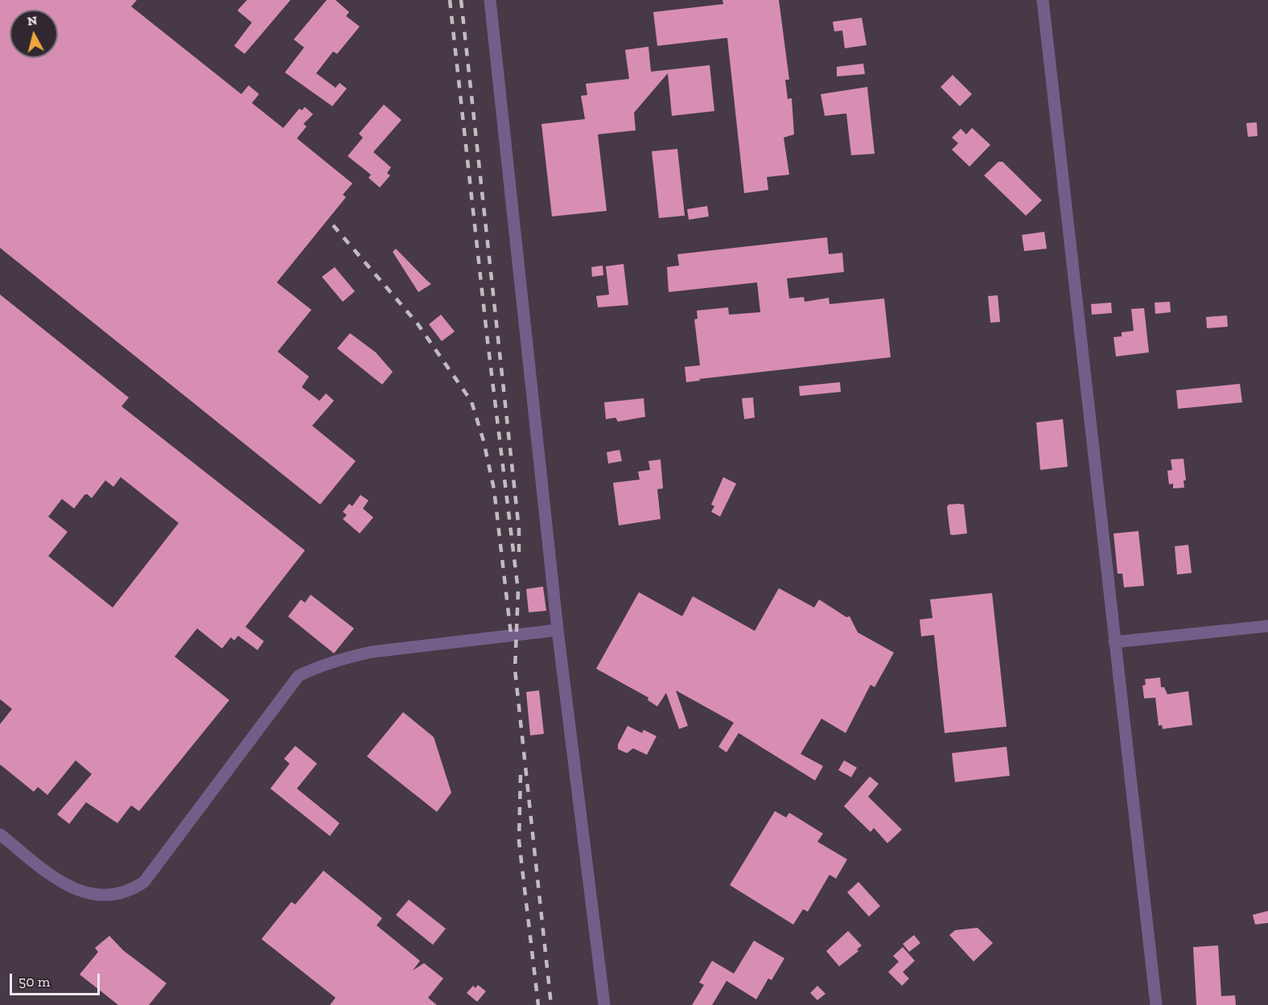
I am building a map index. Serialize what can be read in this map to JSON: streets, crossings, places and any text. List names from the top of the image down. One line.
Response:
{"scale_bar":"50 m","north":"top"}
